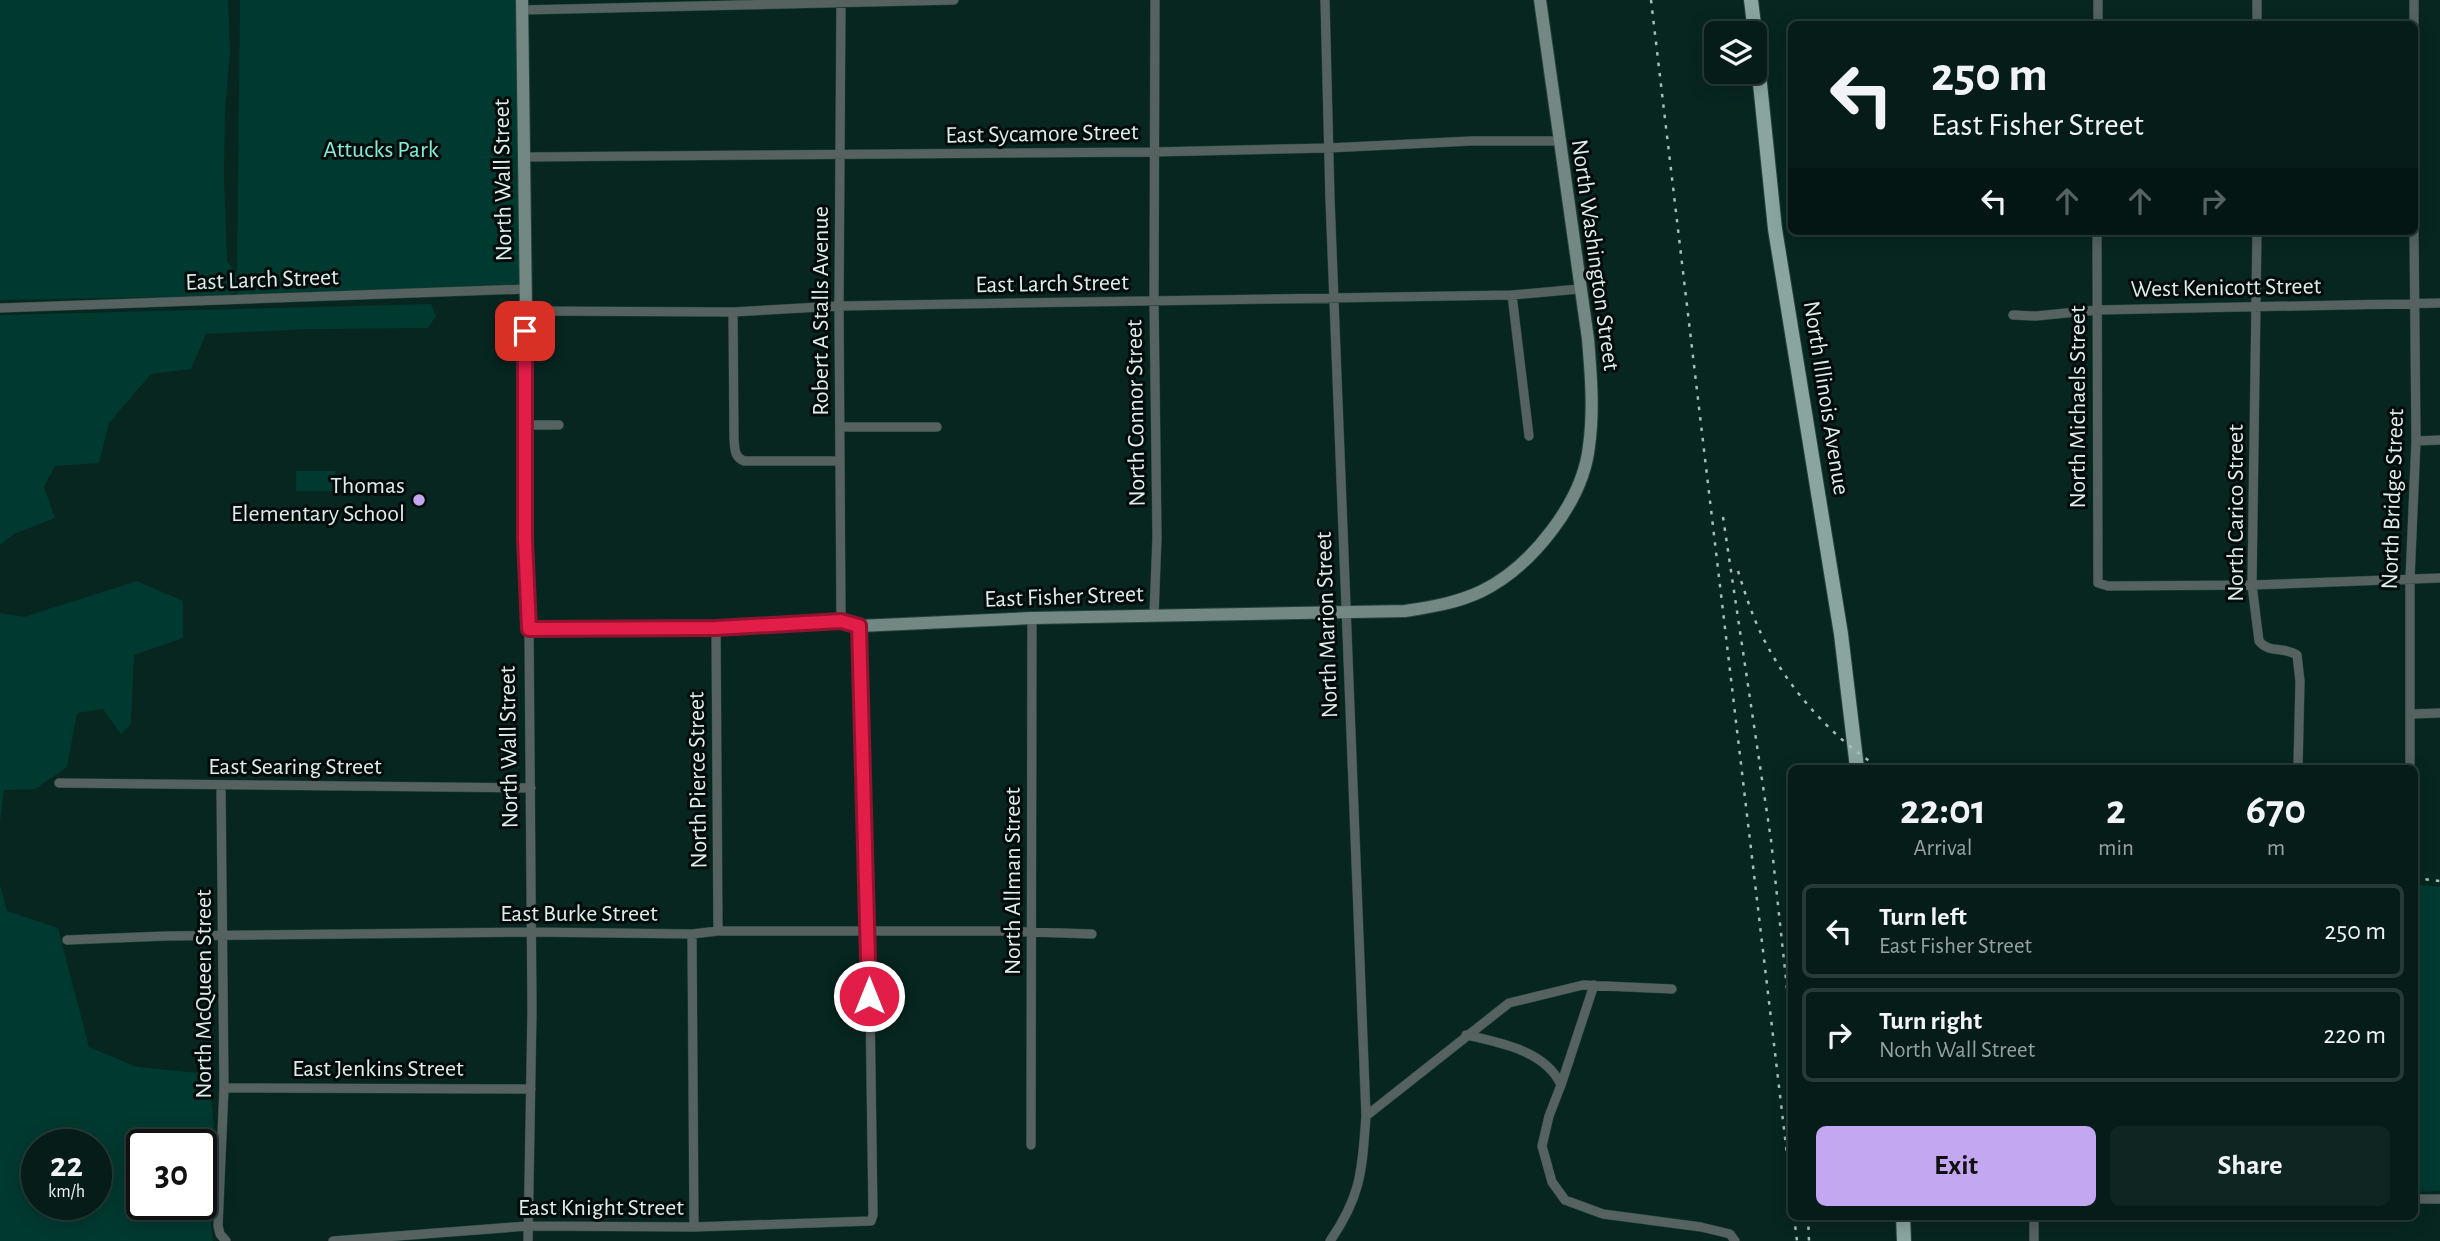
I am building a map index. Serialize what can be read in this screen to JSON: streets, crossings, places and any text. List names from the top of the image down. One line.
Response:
{"streets":{"main road":["North Illinois Avenue"],"street":["East Sycamore Street","North Wall Street","North Washington Street","East Larch Street","West Kenicott Street","Robert A Stalls Avenue","North Michaels Street","North Connor Street","North Bridge Street","North Carico Street","East Fisher Street","North Marion Street","East Searing Street","North Pierce Street","North Allman Street","East Burke Street","North McQueen Street","East Jenkins Street","East Knight Street"]},"crossings":[["East Sycamore Street","North Wall Street"],["East Sycamore Street","North Washington Street"],["East Sycamore Street","Robert A Stalls Avenue"],["East Sycamore Street","North Connor Street"],["East Sycamore Street","North Marion Street"],["North Wall Street","East Larch Street"],["North Wall Street","East Fisher Street"],["North Wall Street","East Searing Street"],["North Wall Street","East Burke Street"],["North Wall Street","East Jenkins Street"],["North Wall Street","East Knight Street"],["North Washington Street","East Larch Street"],["North Washington Street","East Fisher Street"],["East Larch Street","Robert A Stalls Avenue"],["East Larch Street","North Connor Street"],["East Larch Street","North Marion Street"],["West Kenicott Street","North Michaels Street"],["West Kenicott Street","North Bridge Street"],["West Kenicott Street","North Carico Street"],["Robert A Stalls Avenue","East Fisher Street"],["North Michaels Street","North Carico Street"],["North Connor Street","East Fisher Street"],["East Fisher Street","North Marion Street"],["East Fisher Street","North Pierce Street"],["East Fisher Street","North Allman Street"],["East Searing Street","North McQueen Street"],["North Pierce Street","East Burke Street"],["North Allman Street","East Burke Street"],["East Burke Street","North McQueen Street"],["East Burke Street","East Knight Street"],["North McQueen Street","East Jenkins Street"]],"parks":["Attucks Park"],"places":["Thomas Elementary School"],"page":{"turn":["250 m","East Fisher Street"],"eta":["22:01","Arrival","2","min","670","m"],"list":[{"name":"Turn left","note":"East Fisher Street","value":"250 m"},{"name":"Turn right","note":"North Wall Street","value":"220 m"}],"buttons":["Exit","Share"],"speed":"22 km/h","limit":"30"}}
